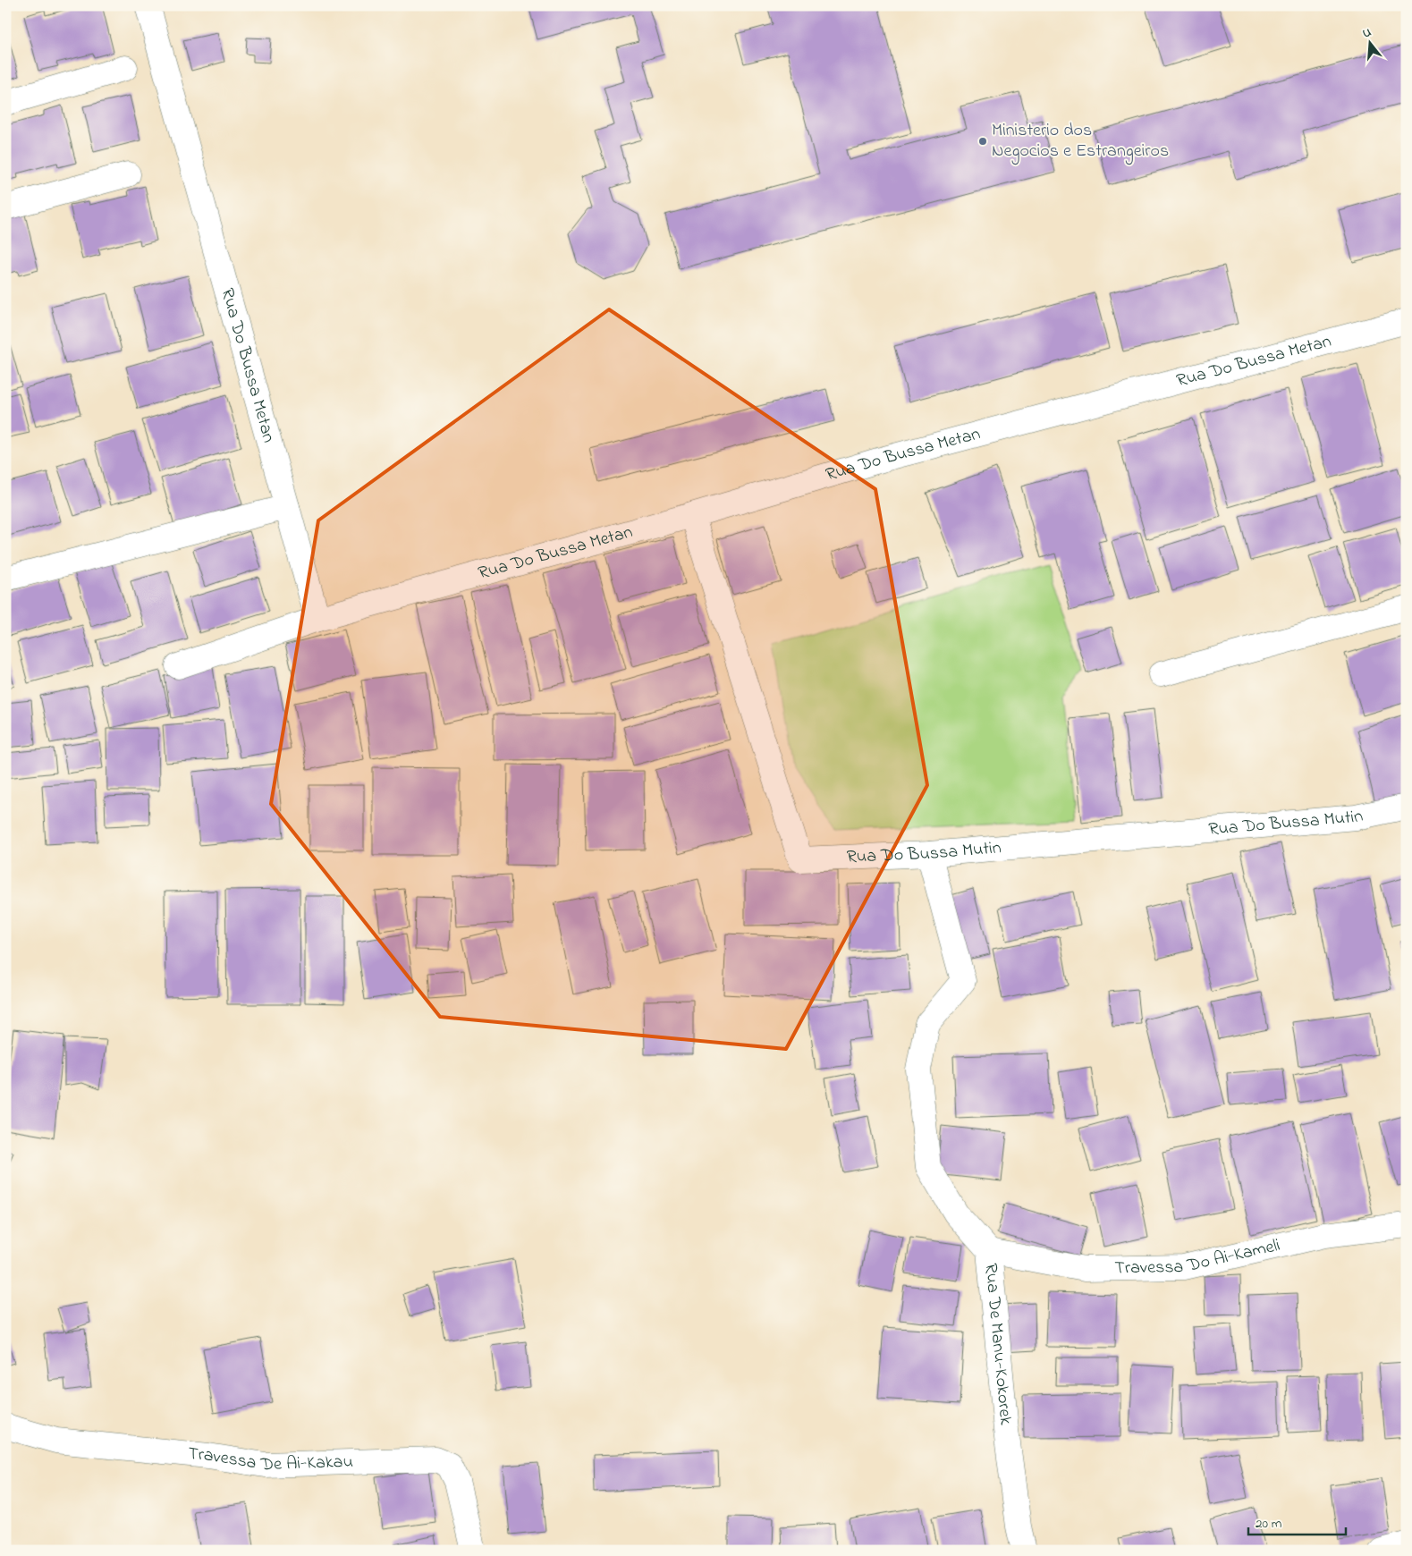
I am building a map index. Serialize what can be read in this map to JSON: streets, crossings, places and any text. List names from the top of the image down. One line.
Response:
{"streets":{"street":["Rua Do Bussa Metan","Rua Do Bussa Mutin","Travessa Do Ai-Kameli","Rua De Manu-Kokorek","Travessa De Ai-Kakau"]},"crossings":[["Rua Do Bussa Metan","Rua Do Bussa Mutin"],["Rua Do Bussa Mutin","Rua De Manu-Kokorek"],["Travessa Do Ai-Kameli","Rua De Manu-Kokorek"]],"places":["Ministerio dos Negocios e Estrangeiros"],"scale_bar":"20 m","north":"top"}
